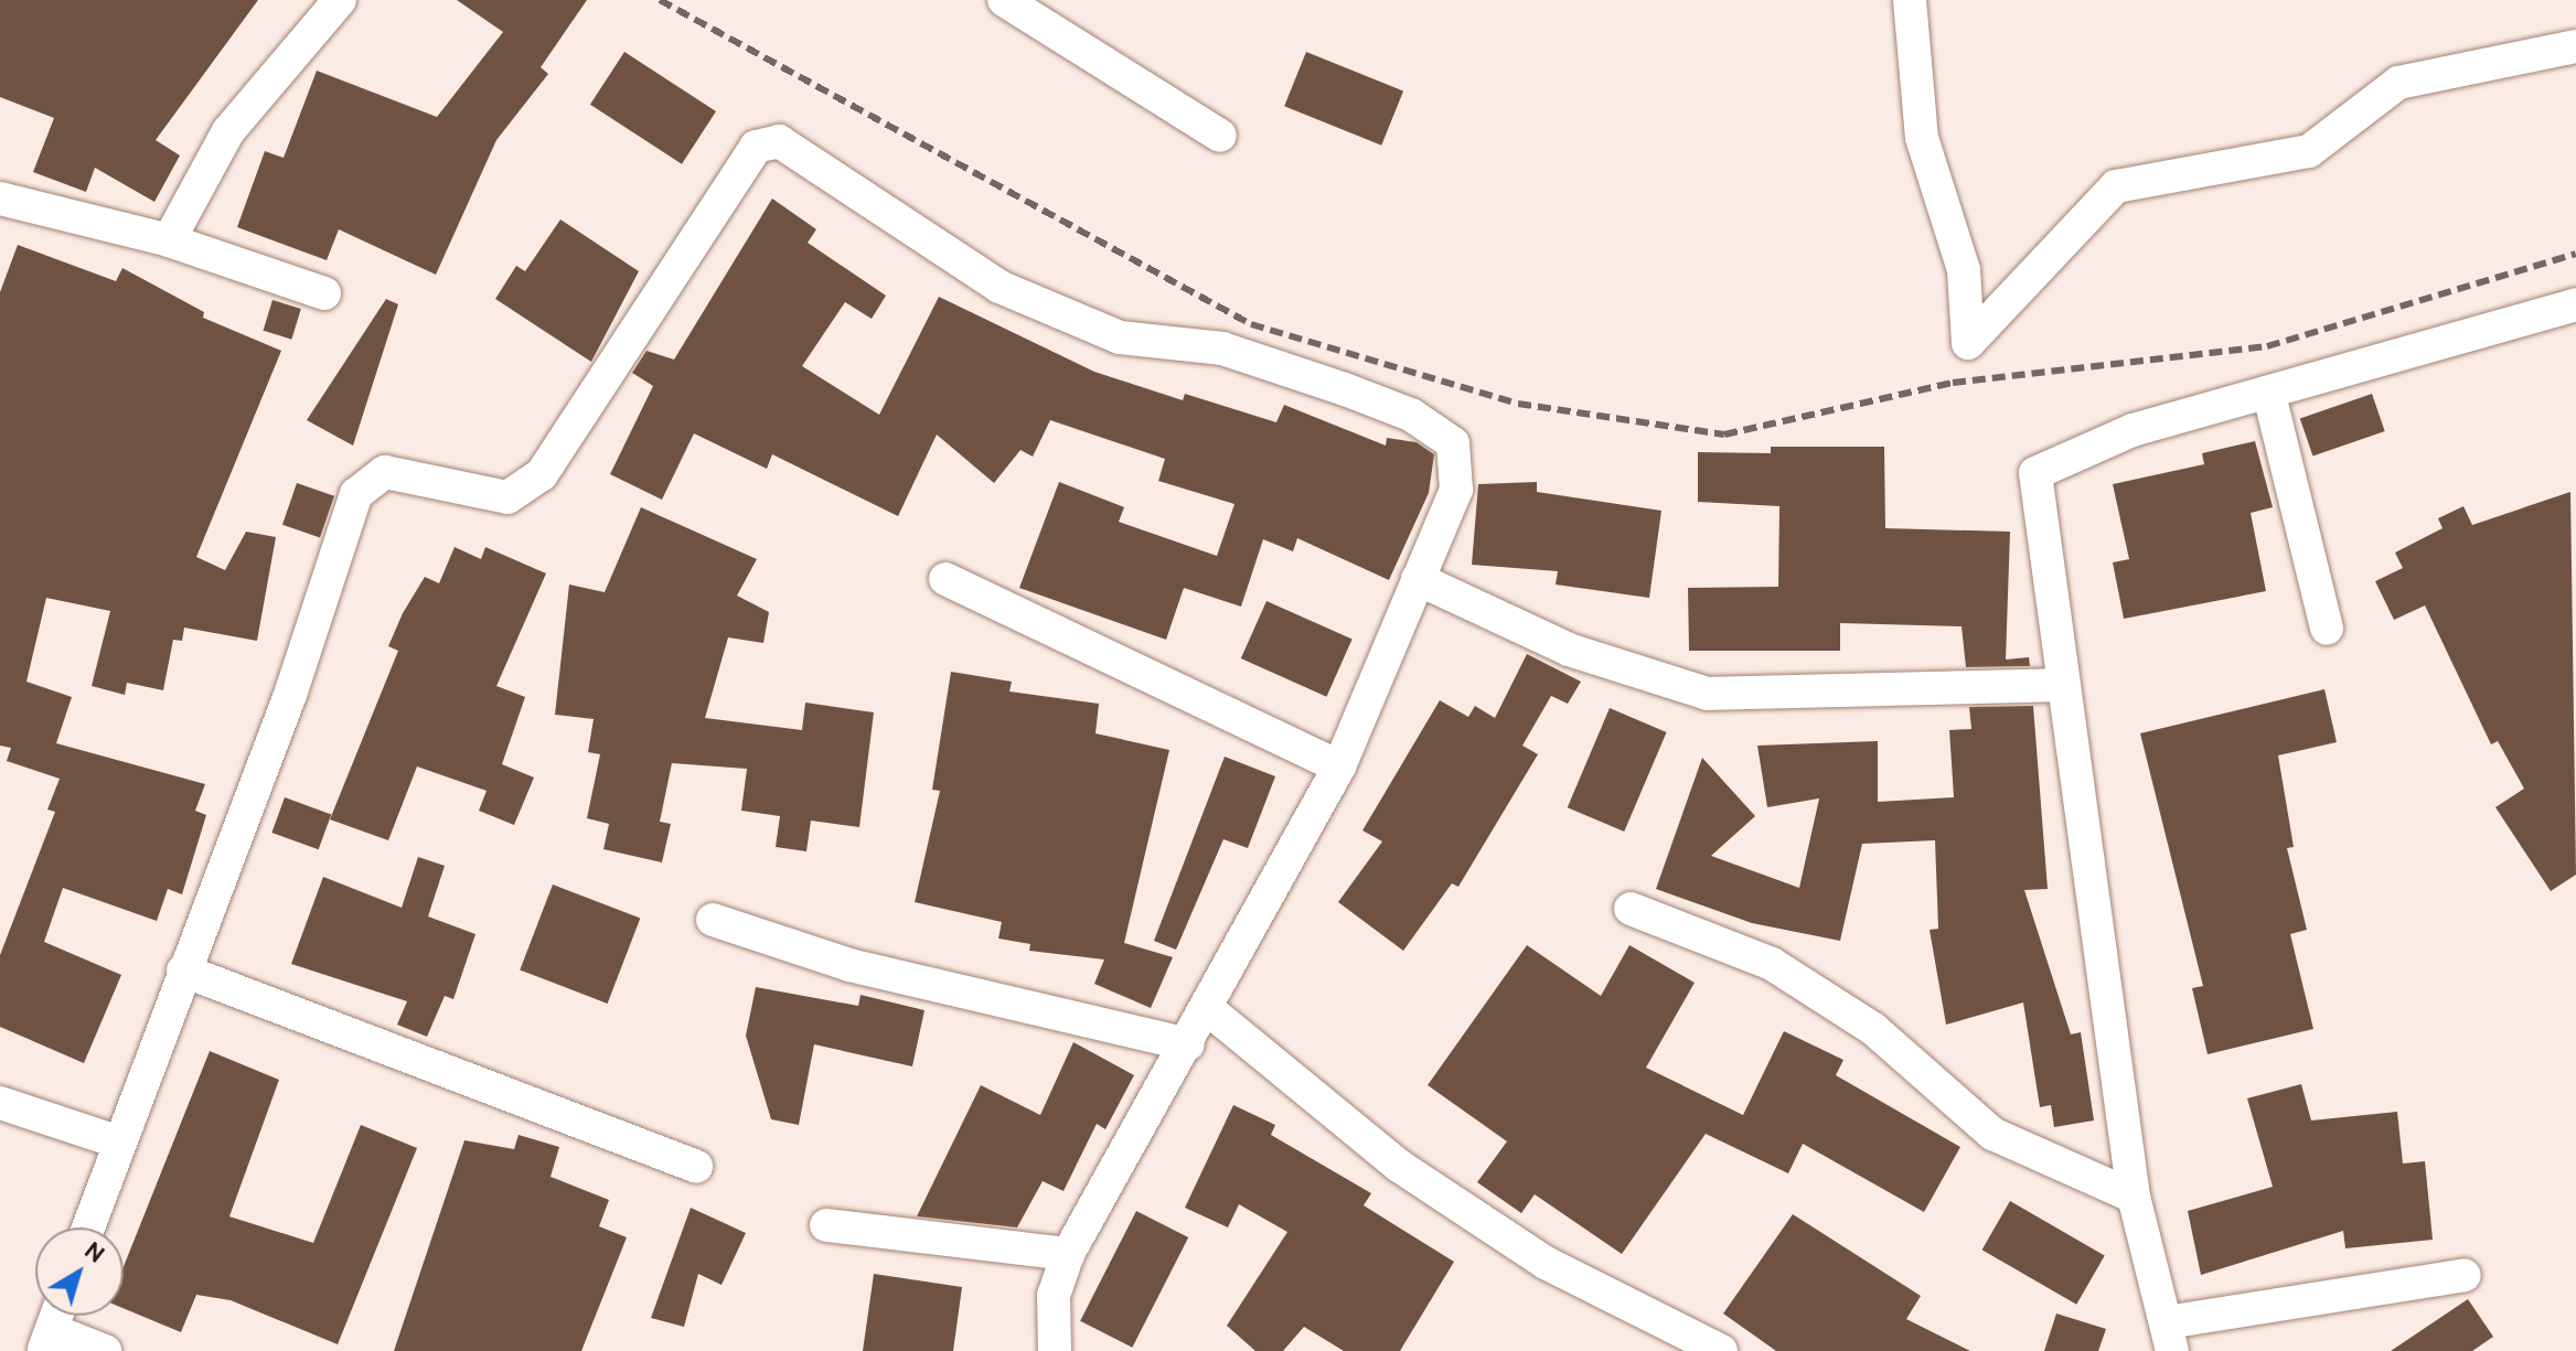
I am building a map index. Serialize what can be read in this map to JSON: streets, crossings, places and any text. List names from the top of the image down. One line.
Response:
{"north":"top right"}
